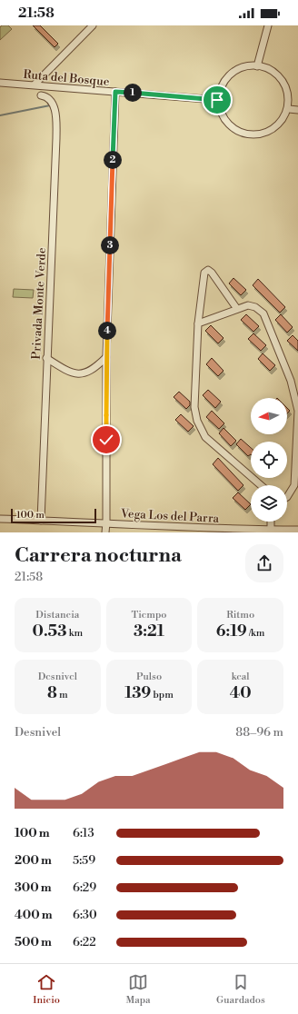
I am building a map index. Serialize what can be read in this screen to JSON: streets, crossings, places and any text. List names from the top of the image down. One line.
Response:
{"streets":{"street":["Ruta del Bosque","Privada Monte Verde","Vega Los del Parra"]},"crossings":[["Privada Monte Verde","Vega Los del Parra"]],"scale_bar":"100 m","north":"left","page":{"status":"21:58","pins":["1","2","3","4"],"scale":"100 m","heading":["Carrera nocturna","21:58"],"stats":[["Distancia","0.53 km"],["Tiempo","3:21"],["Ritmo","6:19 /km"],["Desnivel","8 m"],["Pulso","139 bpm"],["kcal","40"]],"chart":["Desnivel","88–96 m"],"list":[{"name":"100 m","note":"6:13"},{"name":"200 m","note":"5:59"},{"name":"300 m","note":"6:29"},{"name":"400 m","note":"6:30"},{"name":"500 m","note":"6:22"}],"tabs":["Inicio","Mapa","Guardados"]}}
